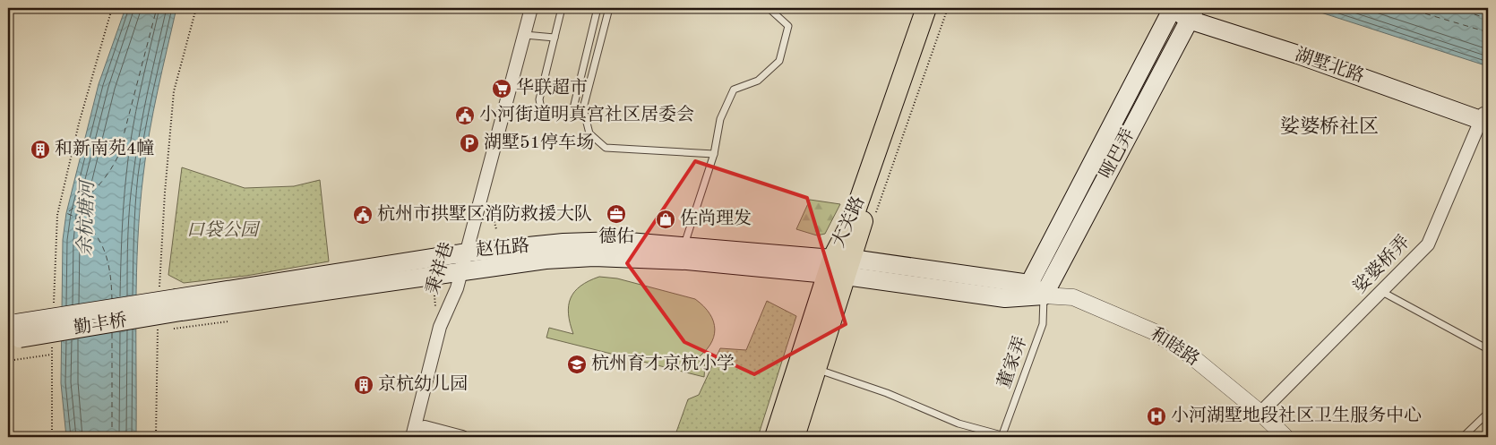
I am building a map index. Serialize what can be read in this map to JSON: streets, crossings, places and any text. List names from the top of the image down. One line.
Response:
{"streets":{"main road":["湖墅北路","哑巴弄","大关路","赵伍路","勤丰桥","和睦路"],"street":["娑婆桥弄","秉祥巷"],"lane":["董家弄"]},"crossings":[["湖墅北路","哑巴弄"],["湖墅北路","娑婆桥弄"],["哑巴弄","和睦路"],["哑巴弄","董家弄"],["大关路","赵伍路"],["大关路","和睦路"],["赵伍路","秉祥巷"],["赵伍路","勤丰桥"],["赵伍路","和睦路"],["娑婆桥弄","和睦路"],["和睦路","董家弄"]],"districts":["娑婆桥社区"],"water":["余杭塘河"],"parks":["口袋公园"],"places":{"supermarket":["华联超市"],"public building":["小河街道明真宫社区居委会","杭州市拱墅区消防救援大队"],"parking":["湖墅51停车场"],"building":["和新南苑4幢","京杭幼儿园"],"office":["德佑"],"shop":["佐尚理发"],"school or university":["杭州育才京杭小学"],"hospital":["小河湖墅地段社区卫生服务中心"]}}
